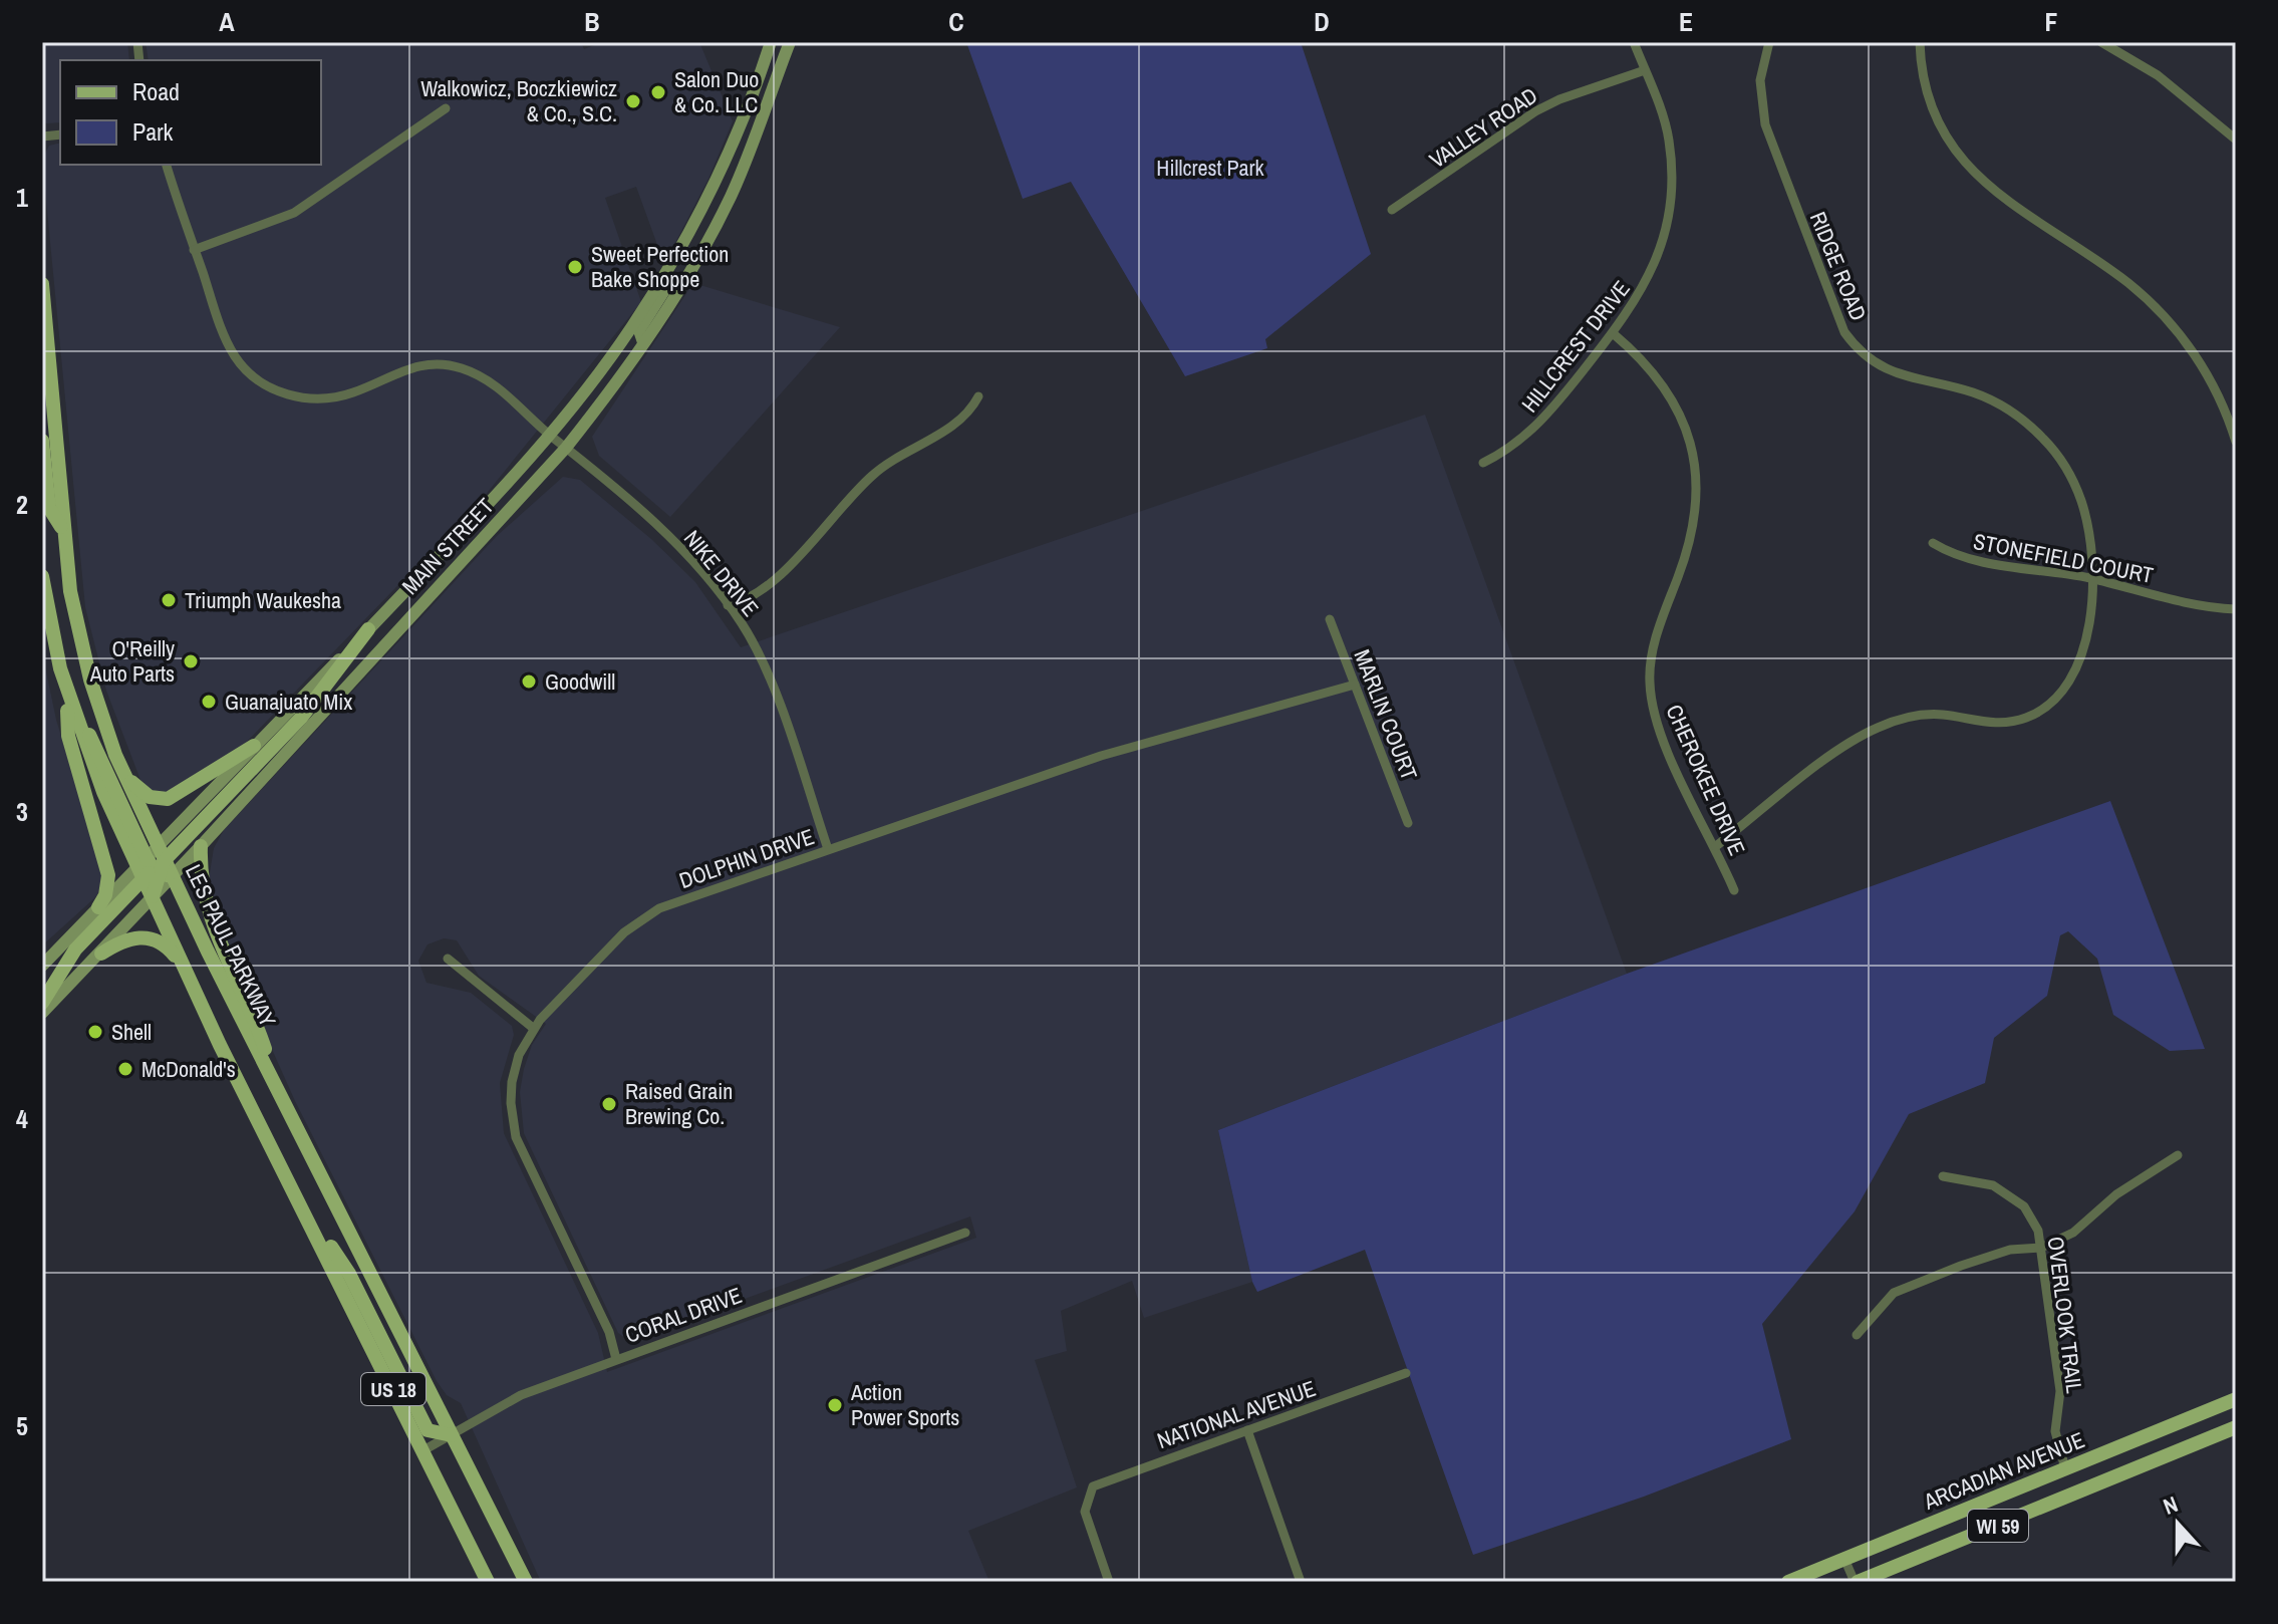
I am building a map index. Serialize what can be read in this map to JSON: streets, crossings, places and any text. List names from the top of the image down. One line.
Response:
{"streets":{"main road":["MAIN STREET","LES PAUL PARKWAY","US 18","ARCADIAN AVENUE","WI 59"],"street":["VALLEY ROAD","RIDGE ROAD","HILLCREST DRIVE","STONEFIELD COURT","NIKE DRIVE","MARLIN COURT","CHEROKEE DRIVE","DOLPHIN DRIVE","CORAL DRIVE","OVERLOOK TRAIL","NATIONAL AVENUE"]},"crossings":[["VALLEY ROAD","HILLCREST DRIVE"],["RIDGE ROAD","STONEFIELD COURT"],["RIDGE ROAD","CHEROKEE DRIVE"],["HILLCREST DRIVE","CHEROKEE DRIVE"],["MAIN STREET","NIKE DRIVE"],["MAIN STREET","LES PAUL PARKWAY"],["NIKE DRIVE","DOLPHIN DRIVE"],["MARLIN COURT","DOLPHIN DRIVE"],["DOLPHIN DRIVE","CORAL DRIVE"],["LES PAUL PARKWAY","CORAL DRIVE"],["OVERLOOK TRAIL","ARCADIAN AVENUE"]],"parks":["Hillcrest Park"],"places":["Salon Duo & Co. LLC","Walkowicz, Boczkiewicz & Co., S.C.","Sweet Perfection Bake Shoppe","Triumph Waukesha","O'Reilly Auto Parts","Goodwill","Guanajuato Mix","Shell","McDonald's","Raised Grain Brewing Co.","Action Power Sports"],"legend":["Road","Park"],"north":"top","grid":{"columns":["A","B","C","D","E","F"],"rows":["1","2","3","4","5"]}}
